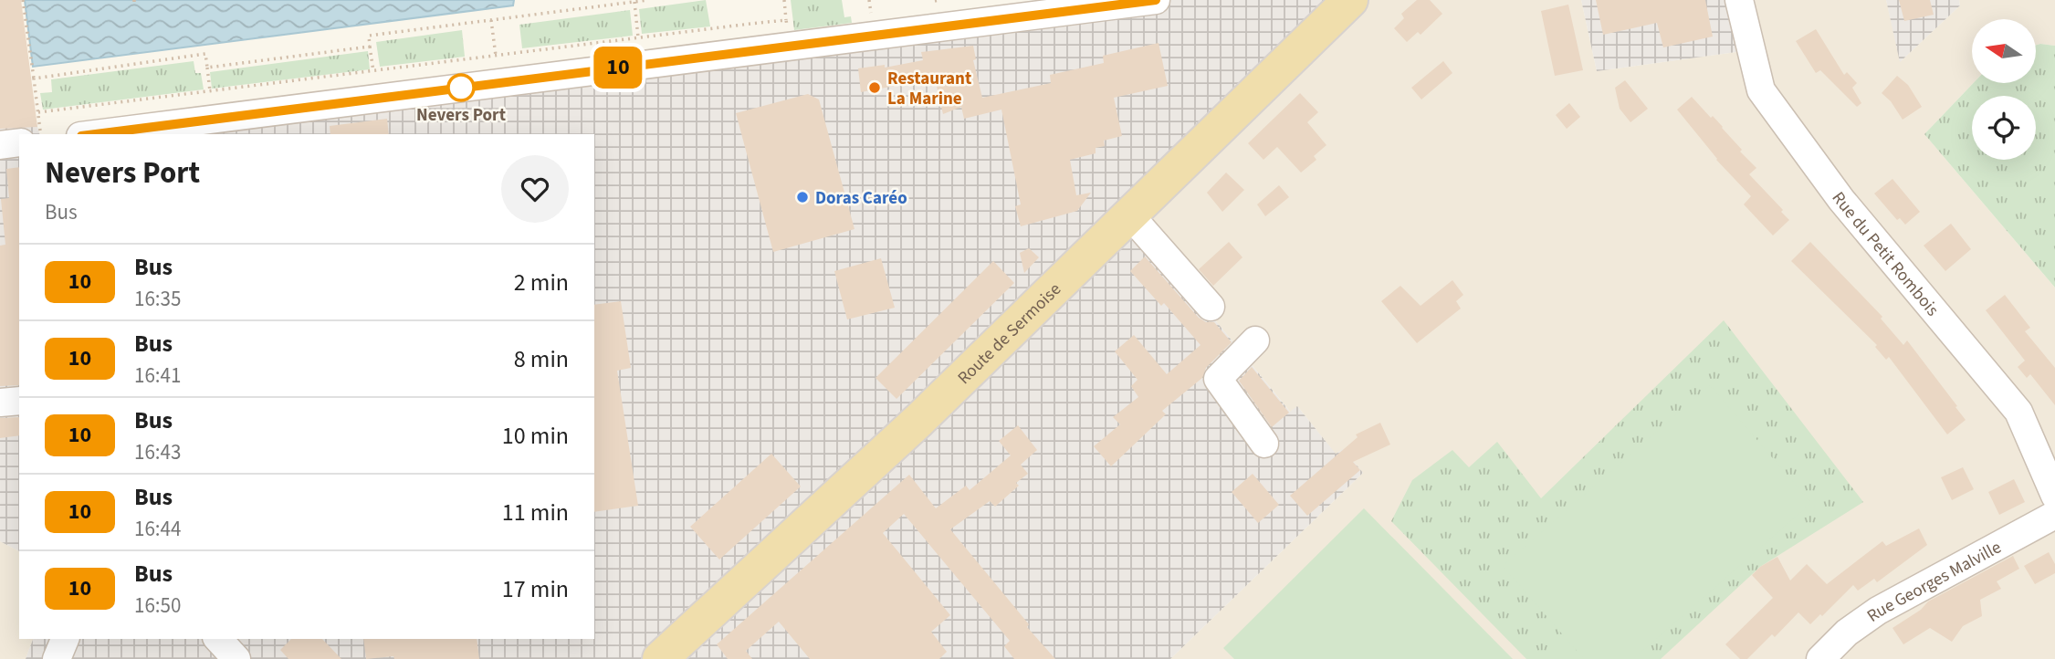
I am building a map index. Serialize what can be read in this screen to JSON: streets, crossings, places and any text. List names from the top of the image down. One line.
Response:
{"streets":{"main road":["Route de Sermoise"],"street":["Rue du Petit Rombois","Rue Georges Malville"]},"places":["Nevers Port","Restaurant La Marine","Doras Caréo"],"lines":["bus line 10"],"north":"left","page":{"on_map":"10","heading":["Nevers Port","Bus"],"list":[{"mark":"10","name":"Bus","note":"16:35","value":"2 min"},{"mark":"10","name":"Bus","note":"16:41","value":"8 min"},{"mark":"10","name":"Bus","note":"16:43","value":"10 min"},{"mark":"10","name":"Bus","note":"16:44","value":"11 min"},{"mark":"10","name":"Bus","note":"16:50","value":"17 min"}]}}
